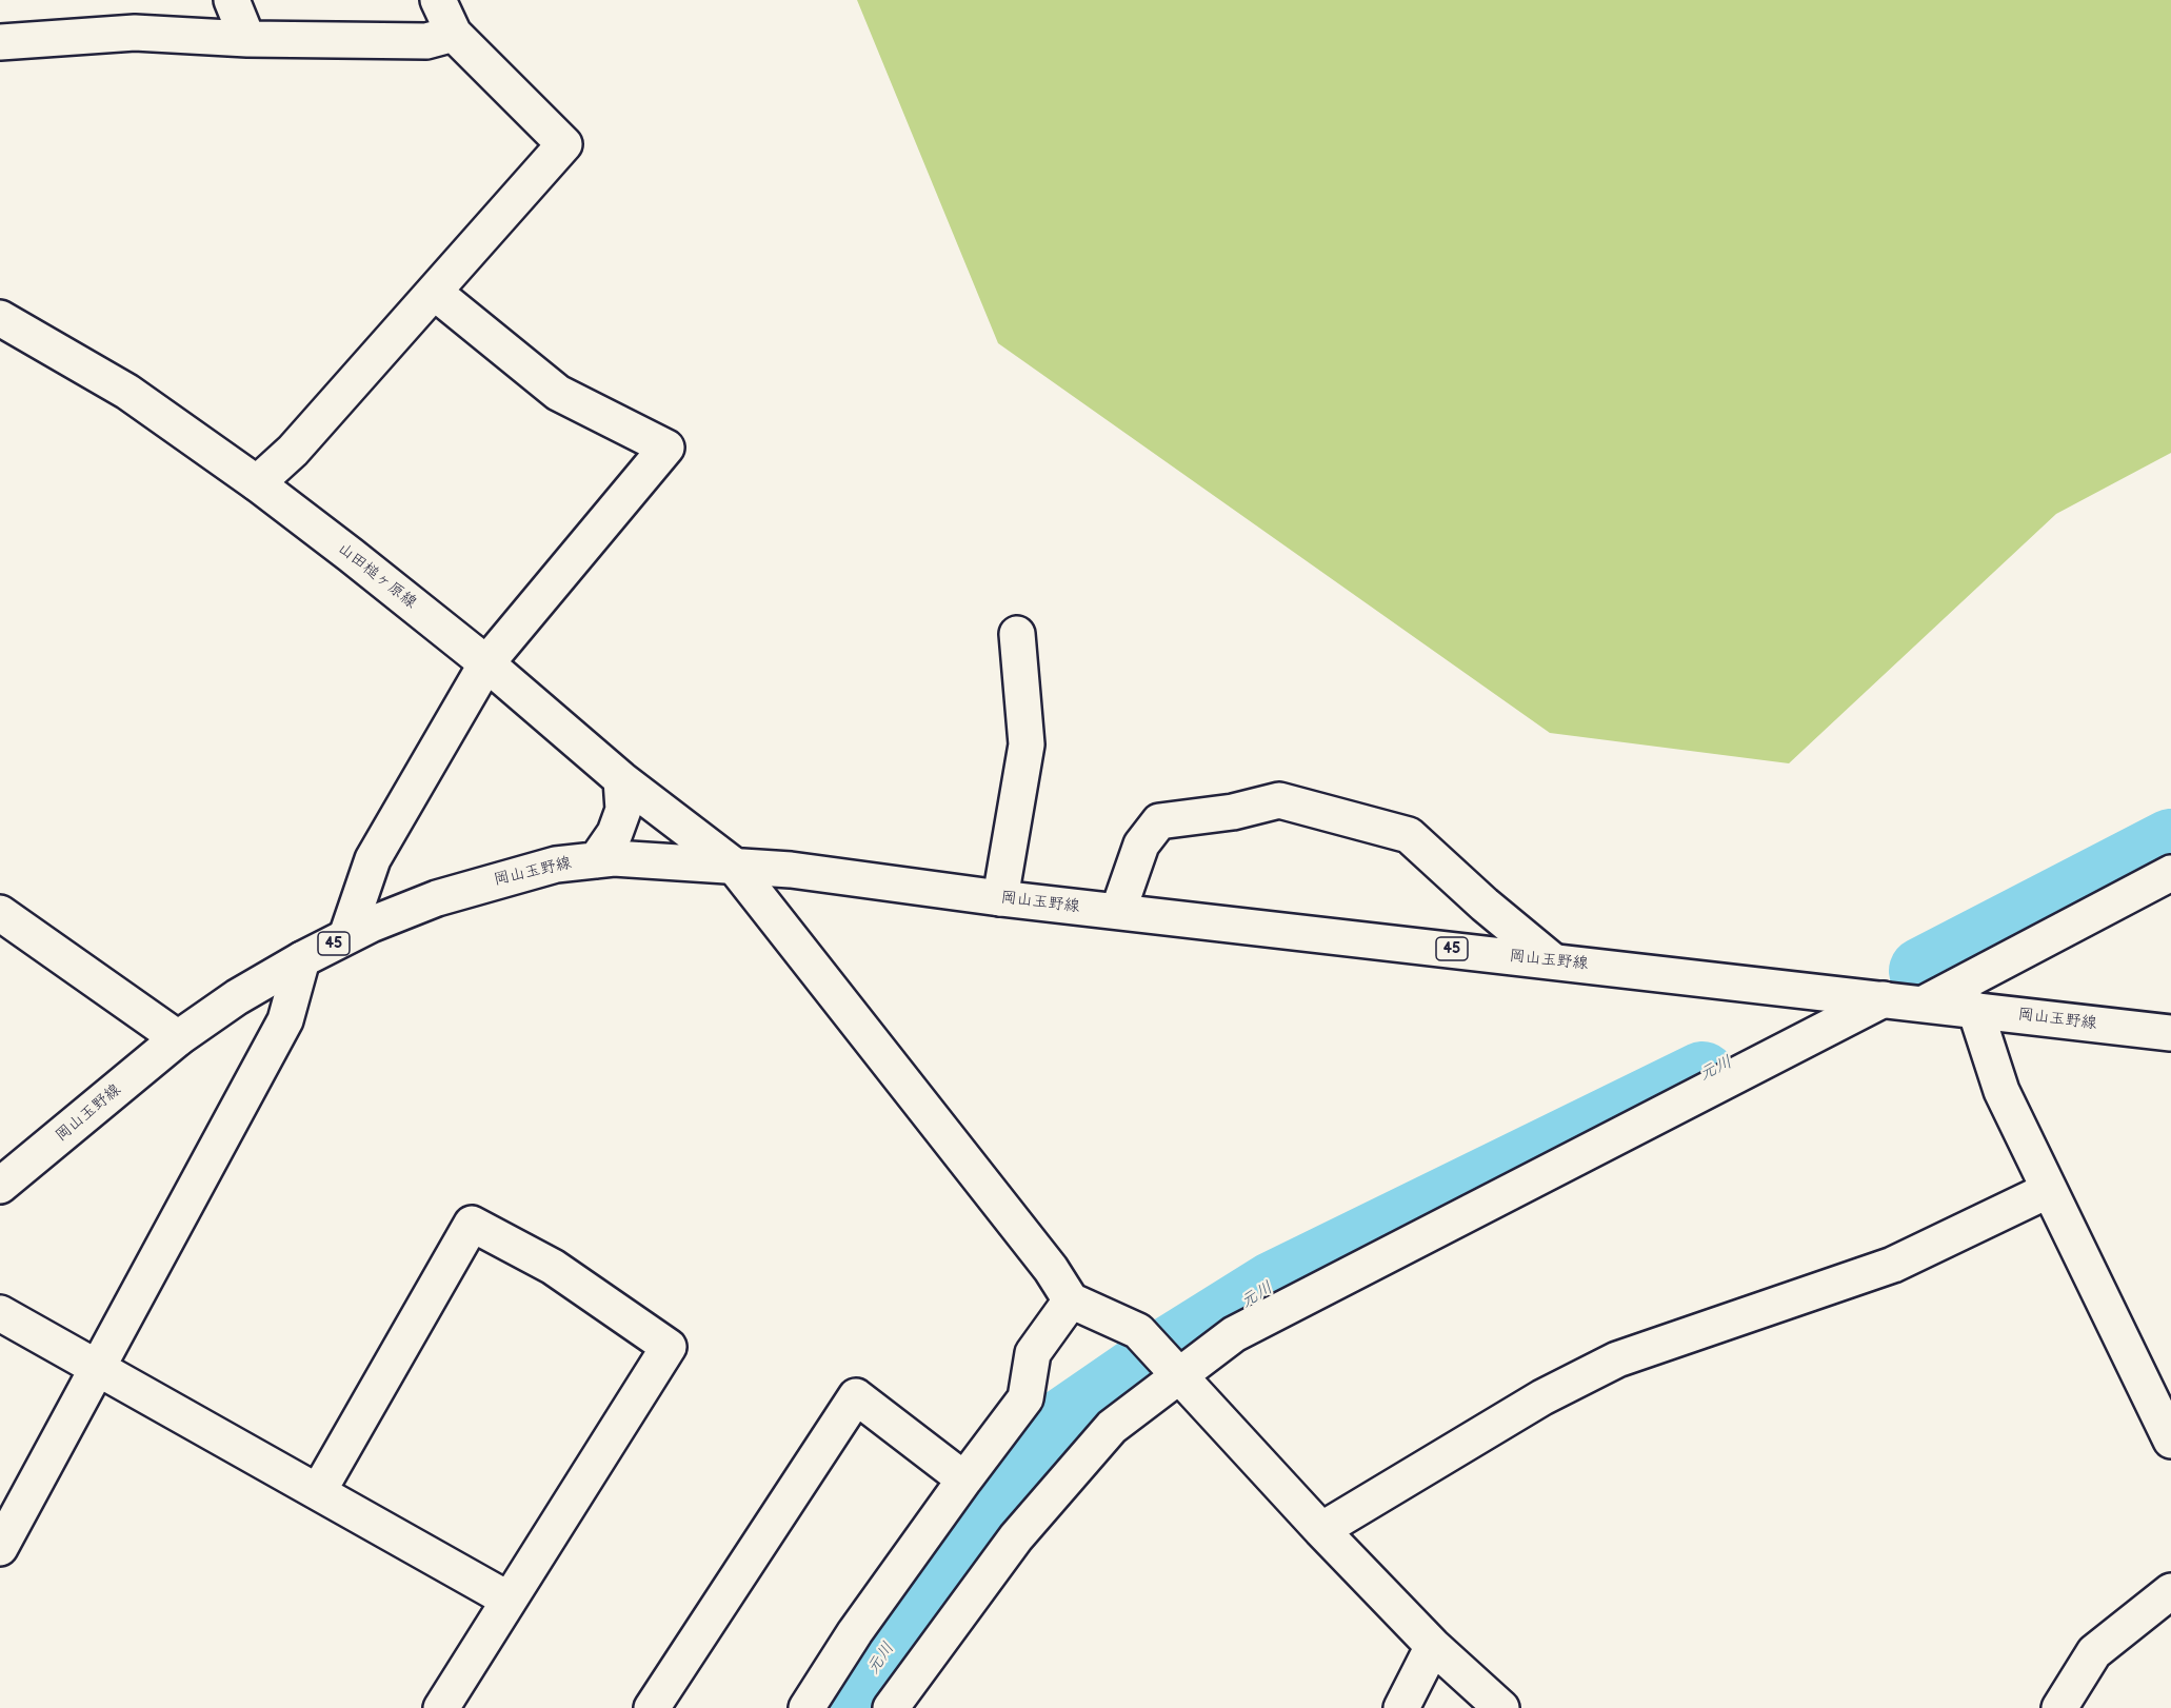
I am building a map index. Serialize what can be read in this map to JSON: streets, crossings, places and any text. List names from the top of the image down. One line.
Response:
{"streets":{"street":["山田槌ヶ原線","岡山玉野線","45"]},"crossings":[["山田槌ヶ原線","岡山玉野線"]],"water":["元川"]}
